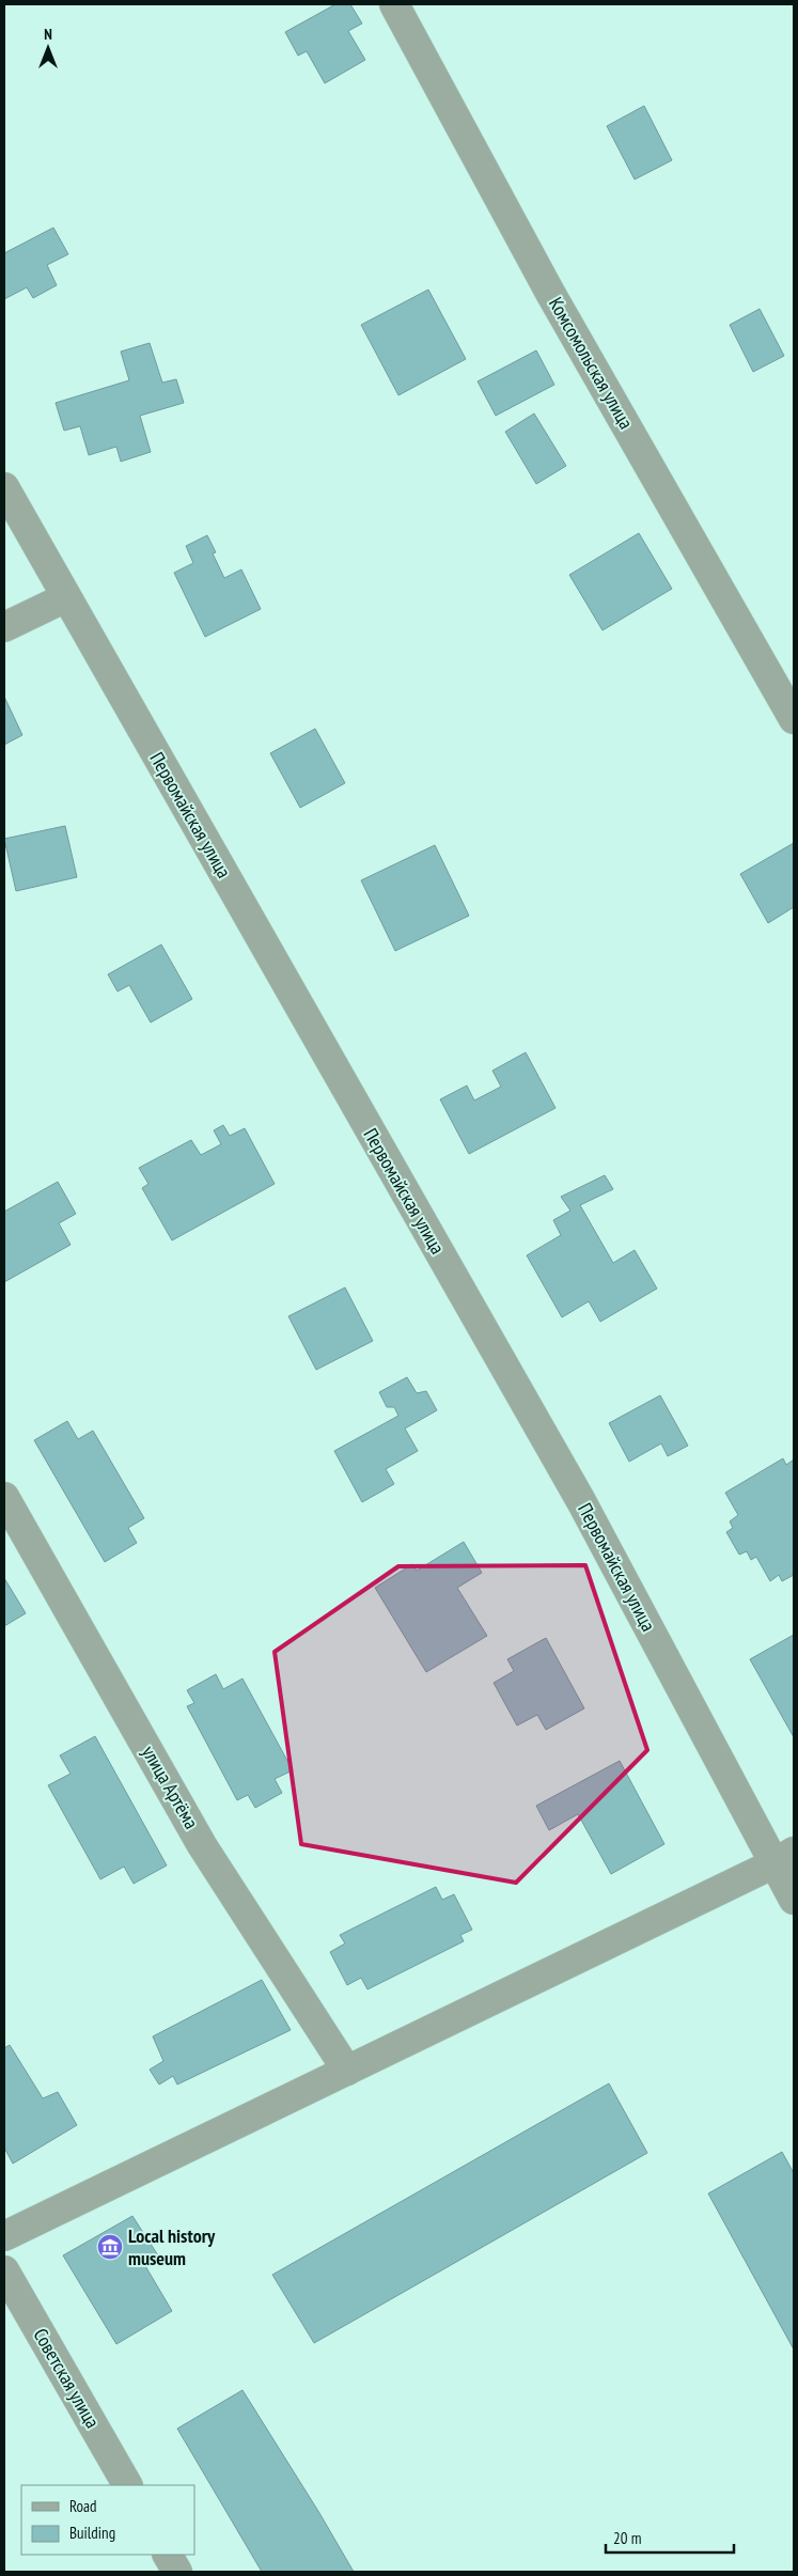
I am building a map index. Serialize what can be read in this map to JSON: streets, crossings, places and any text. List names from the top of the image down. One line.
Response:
{"streets":{"street":["Комсомольская улица","Первомайская улица","улица Артёма","Советская улица"]},"places":{"museum":["Local history museum"]},"legend":["Road","Building"],"scale_bar":"20 m","north":"top"}
